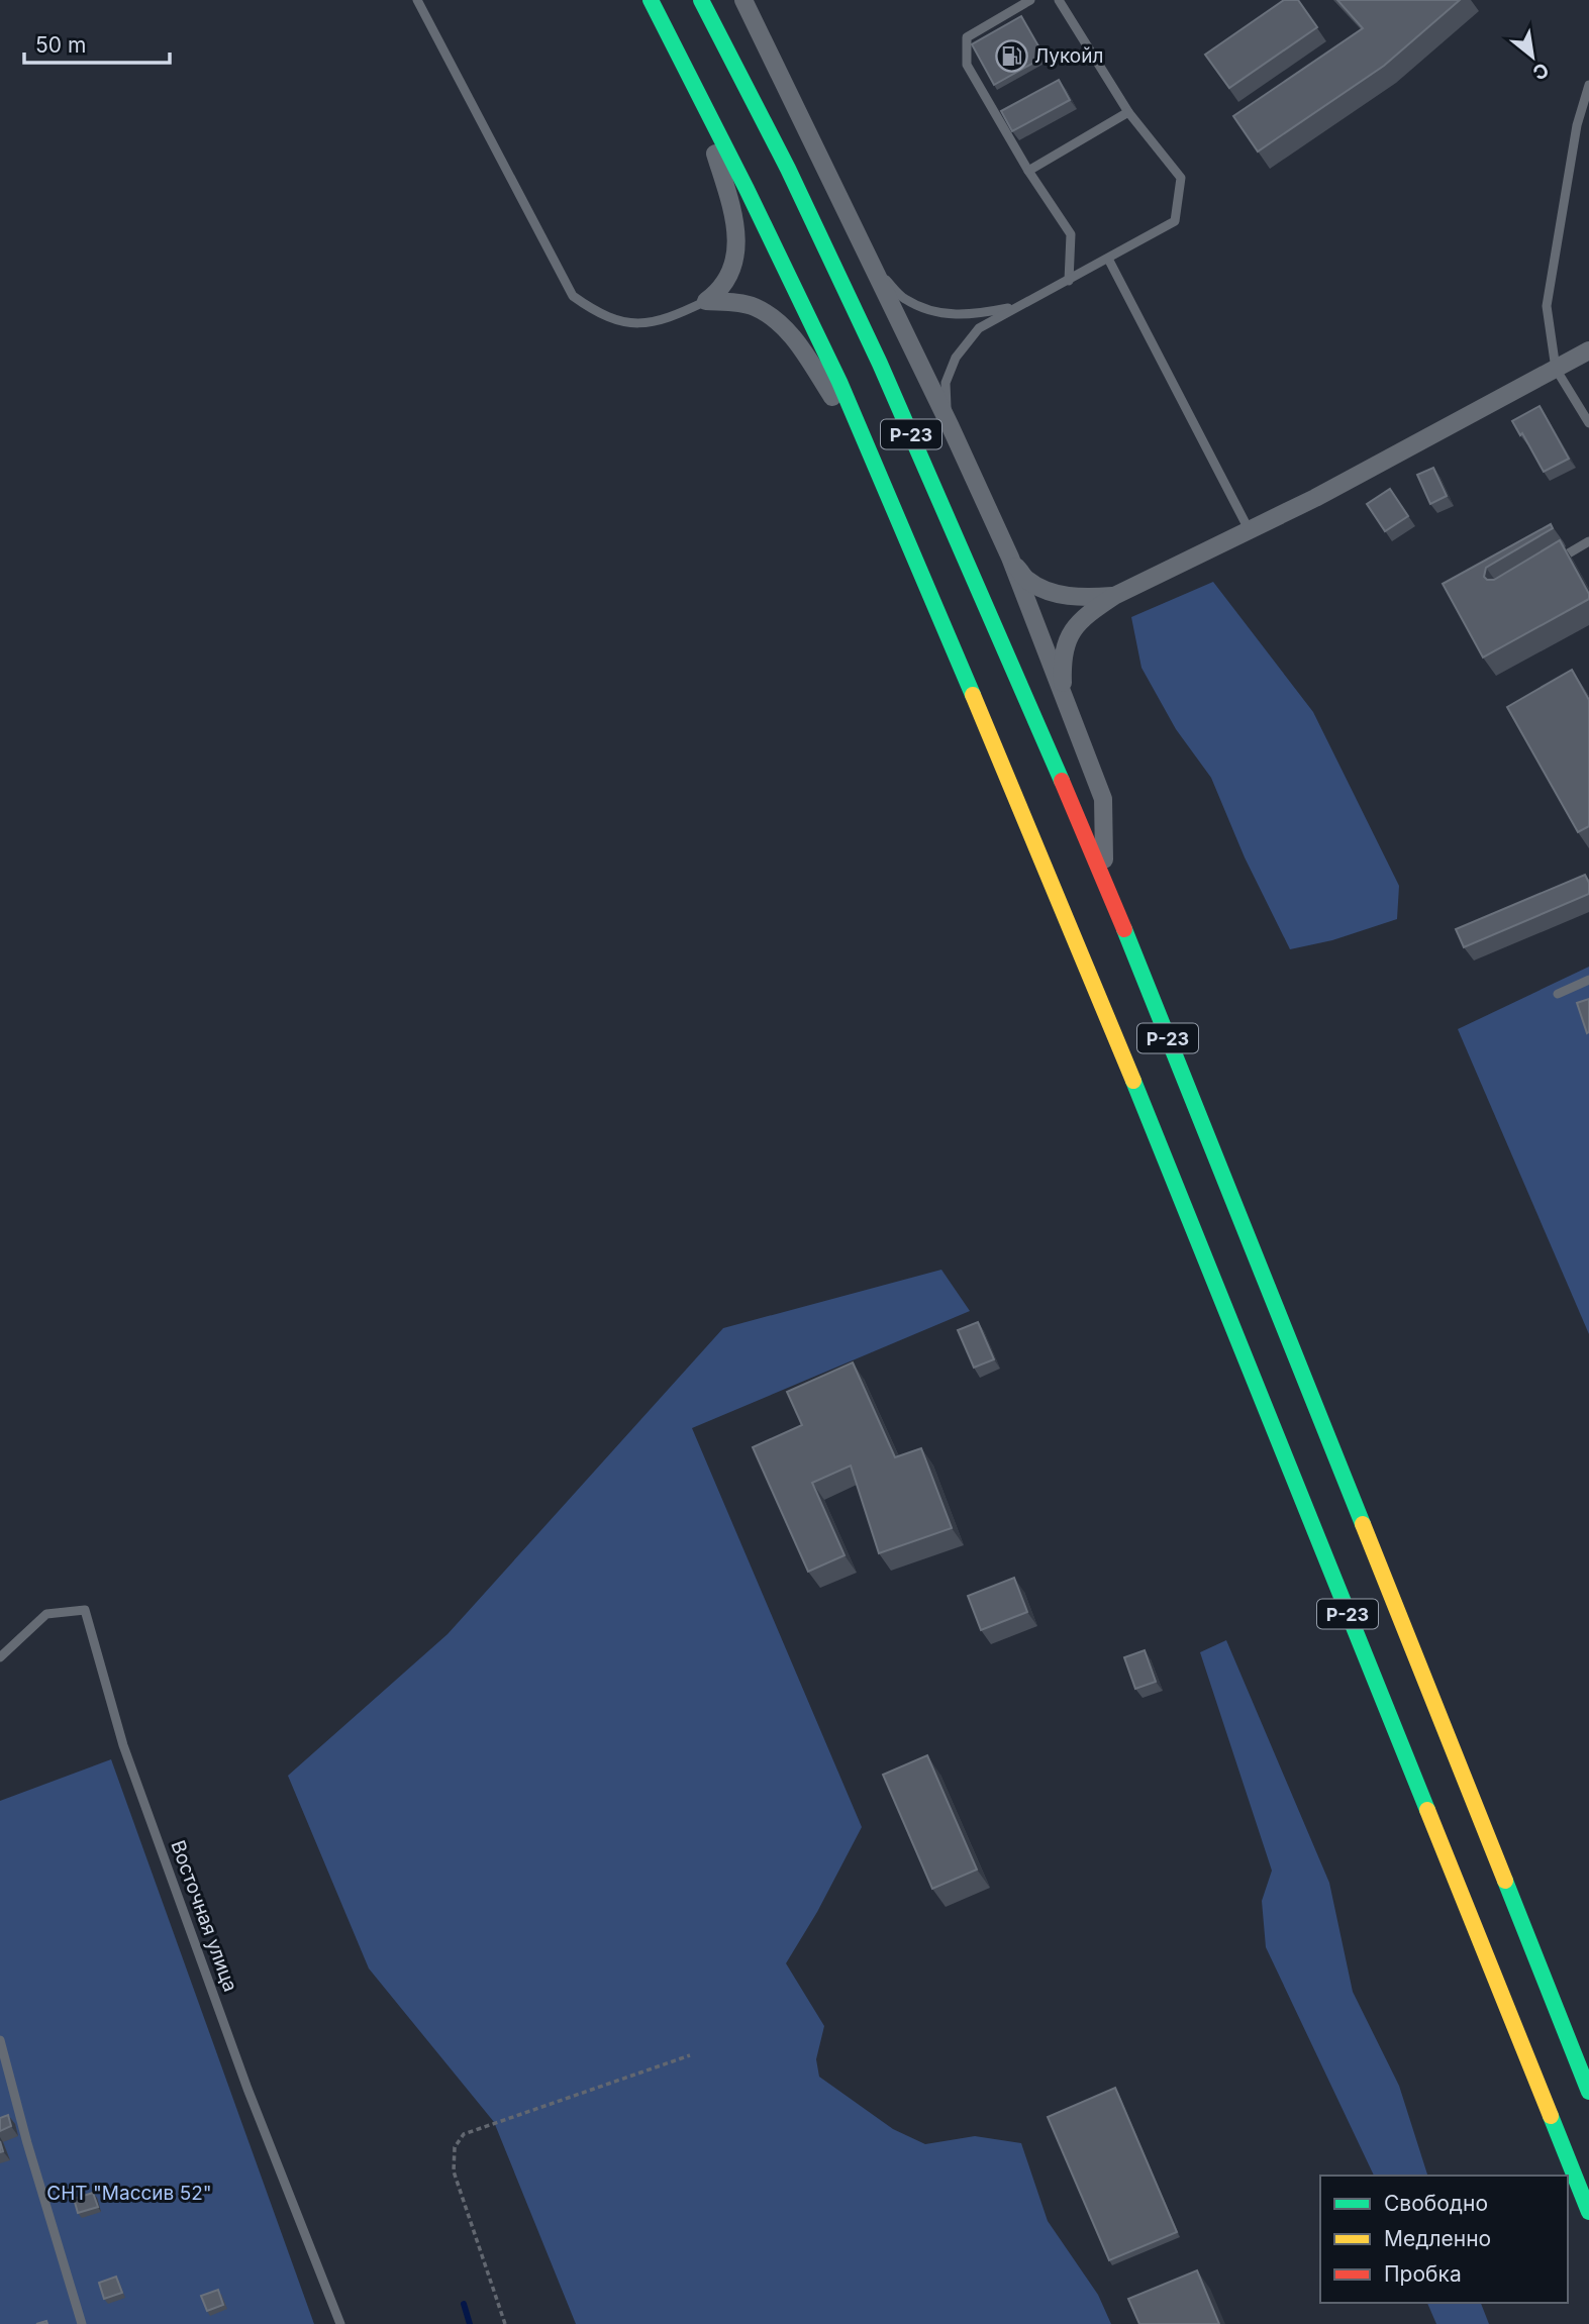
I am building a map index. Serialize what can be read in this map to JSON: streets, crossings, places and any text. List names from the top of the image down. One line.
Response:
{"streets":{"highway":["Р-23"],"lane":["Восточная улица"]},"parks":["СНТ \"Массив 52\""],"places":{"fuel station":["Лукойл"]},"legend":["Свободно","Медленно","Пробка"],"scale_bar":"50 m","north":"bottom right"}
